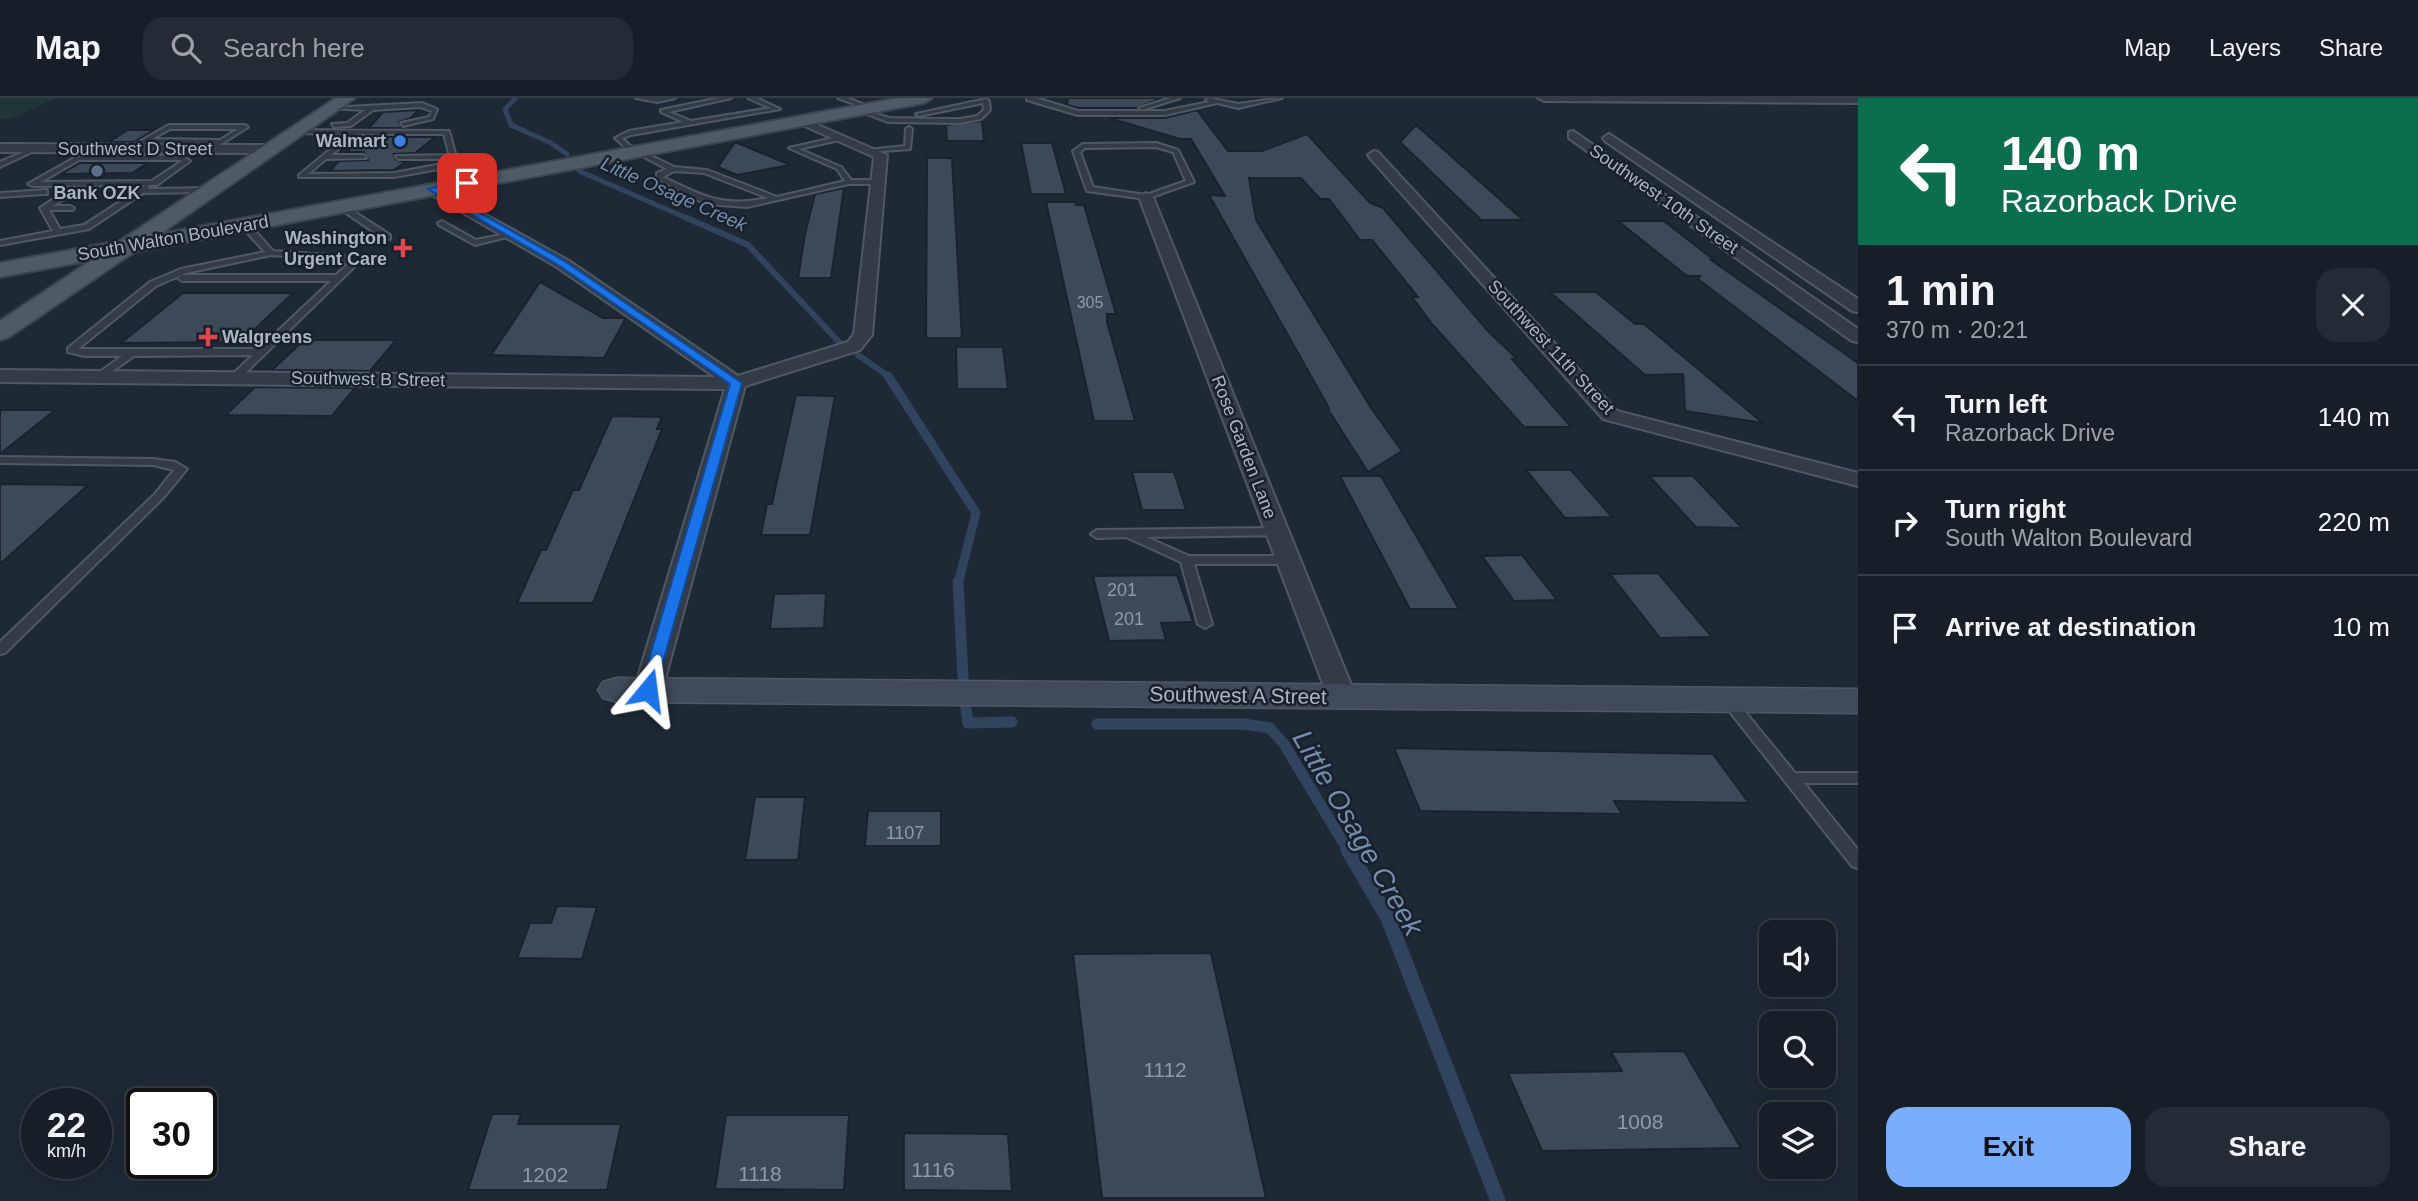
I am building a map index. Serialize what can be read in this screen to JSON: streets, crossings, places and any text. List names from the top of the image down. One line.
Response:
{"streets":{"main road":["South Walton Boulevard"],"street":["Southwest D Street","Southwest 10th Street","Southwest 11th Street","Southwest B Street","Rose Garden Lane","Southwest A Street"]},"crossings":[["Rose Garden Lane","Southwest A Street"]],"water":["Little Osage Creek"],"places":{"other":["Walmart","Bank OZK"],"health":["Washington Urgent Care","Walgreens"]},"house_numbers":["305","201","201","1107","1112","1008","1116","1118","1202"],"page":{"header":"Map","search":"Search here","nav":["Map","Layers","Share"],"turn":["140 m","Razorback Drive"],"heading":["1 min","370 m · 20:21"],"list":[{"name":"Turn left","note":"Razorback Drive","value":"140 m"},{"name":"Turn right","note":"South Walton Boulevard","value":"220 m"},{"name":"Arrive at destination","value":"10 m"}],"speed":"22 km/h","limit":"30","buttons":["Exit","Share"]}}
